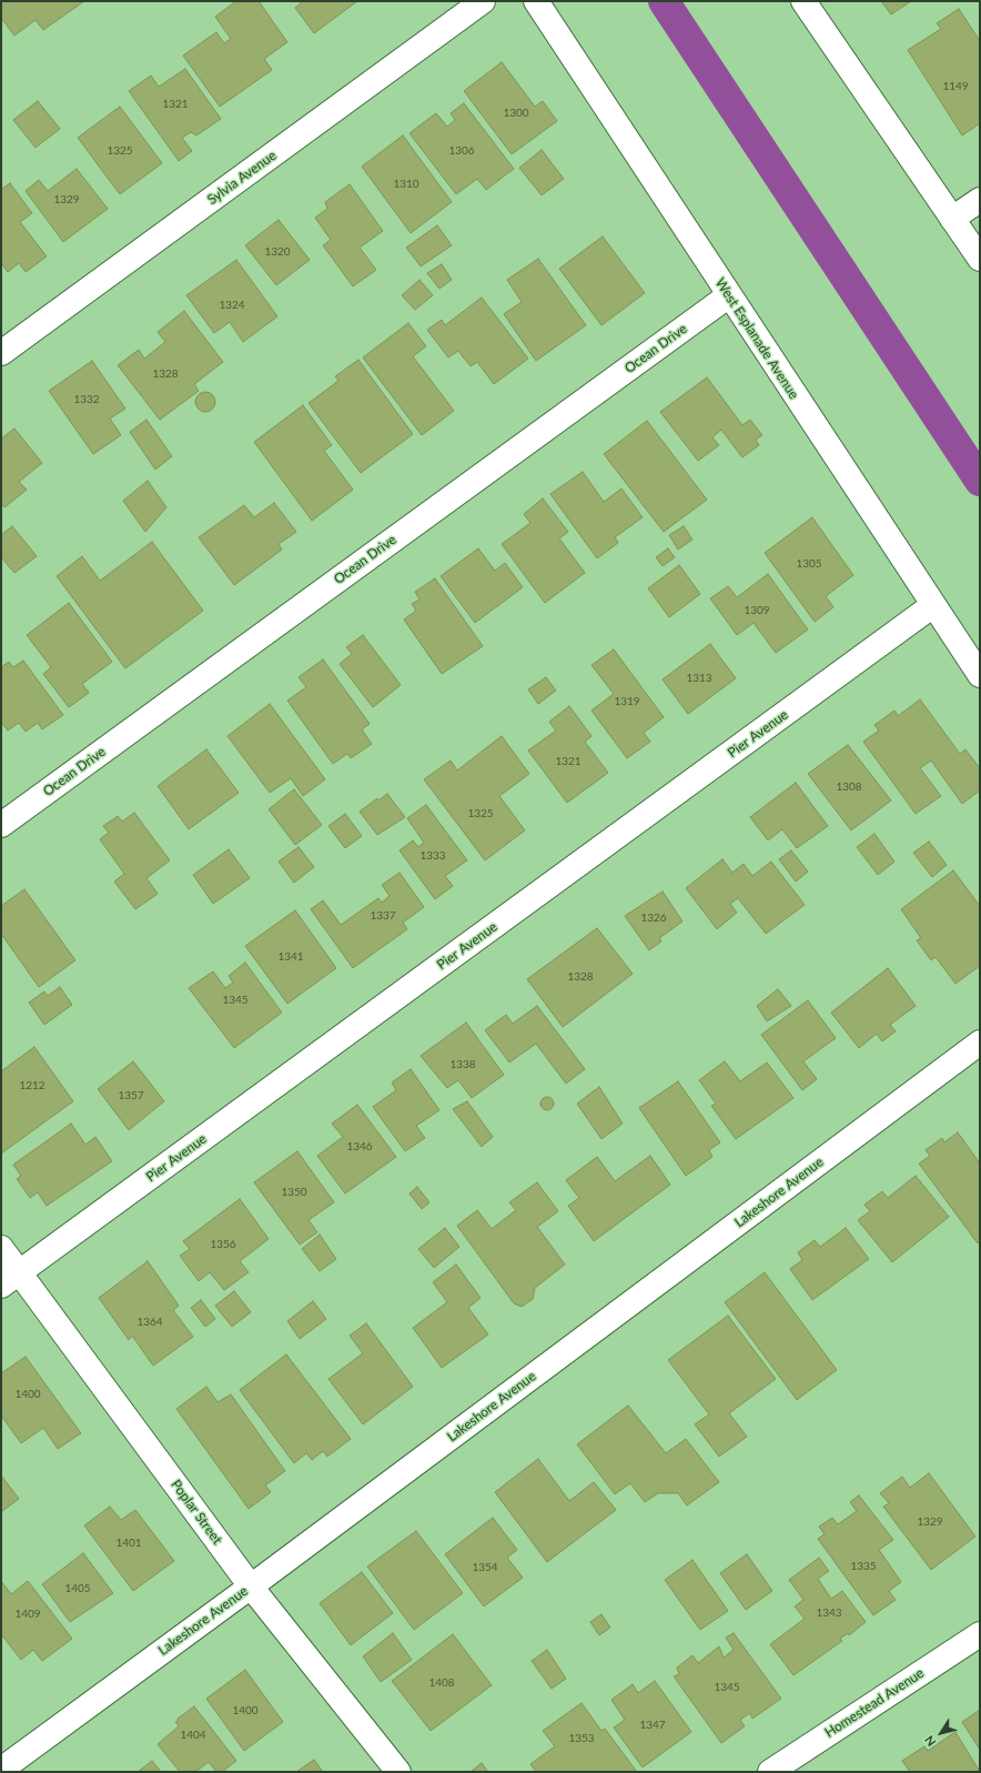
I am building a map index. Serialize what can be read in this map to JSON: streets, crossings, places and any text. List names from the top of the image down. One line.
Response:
{"streets":{"street":["Sylvia Avenue","West Esplanade Avenue","Ocean Drive","Pier Avenue","Lakeshore Avenue","Poplar Street","Homestead Avenue"]},"crossings":[["West Esplanade Avenue","Ocean Drive"],["West Esplanade Avenue","Pier Avenue"],["Pier Avenue","Poplar Street"],["Lakeshore Avenue","Poplar Street"]],"house_numbers":["1149","1321","1300","1325","1306","1310","1329","1320","1324","1328","1332","1305","1309","1313","1319","1321","1308","1325","1333","1337","1326","1341","1328","1345","1338","1212","1357","1346","1350","1356","1364","1400","1329","1401","1335","1354","1405","1343","1409","1408","1345","1400","1347","1404","1353"],"north":"bottom left"}
